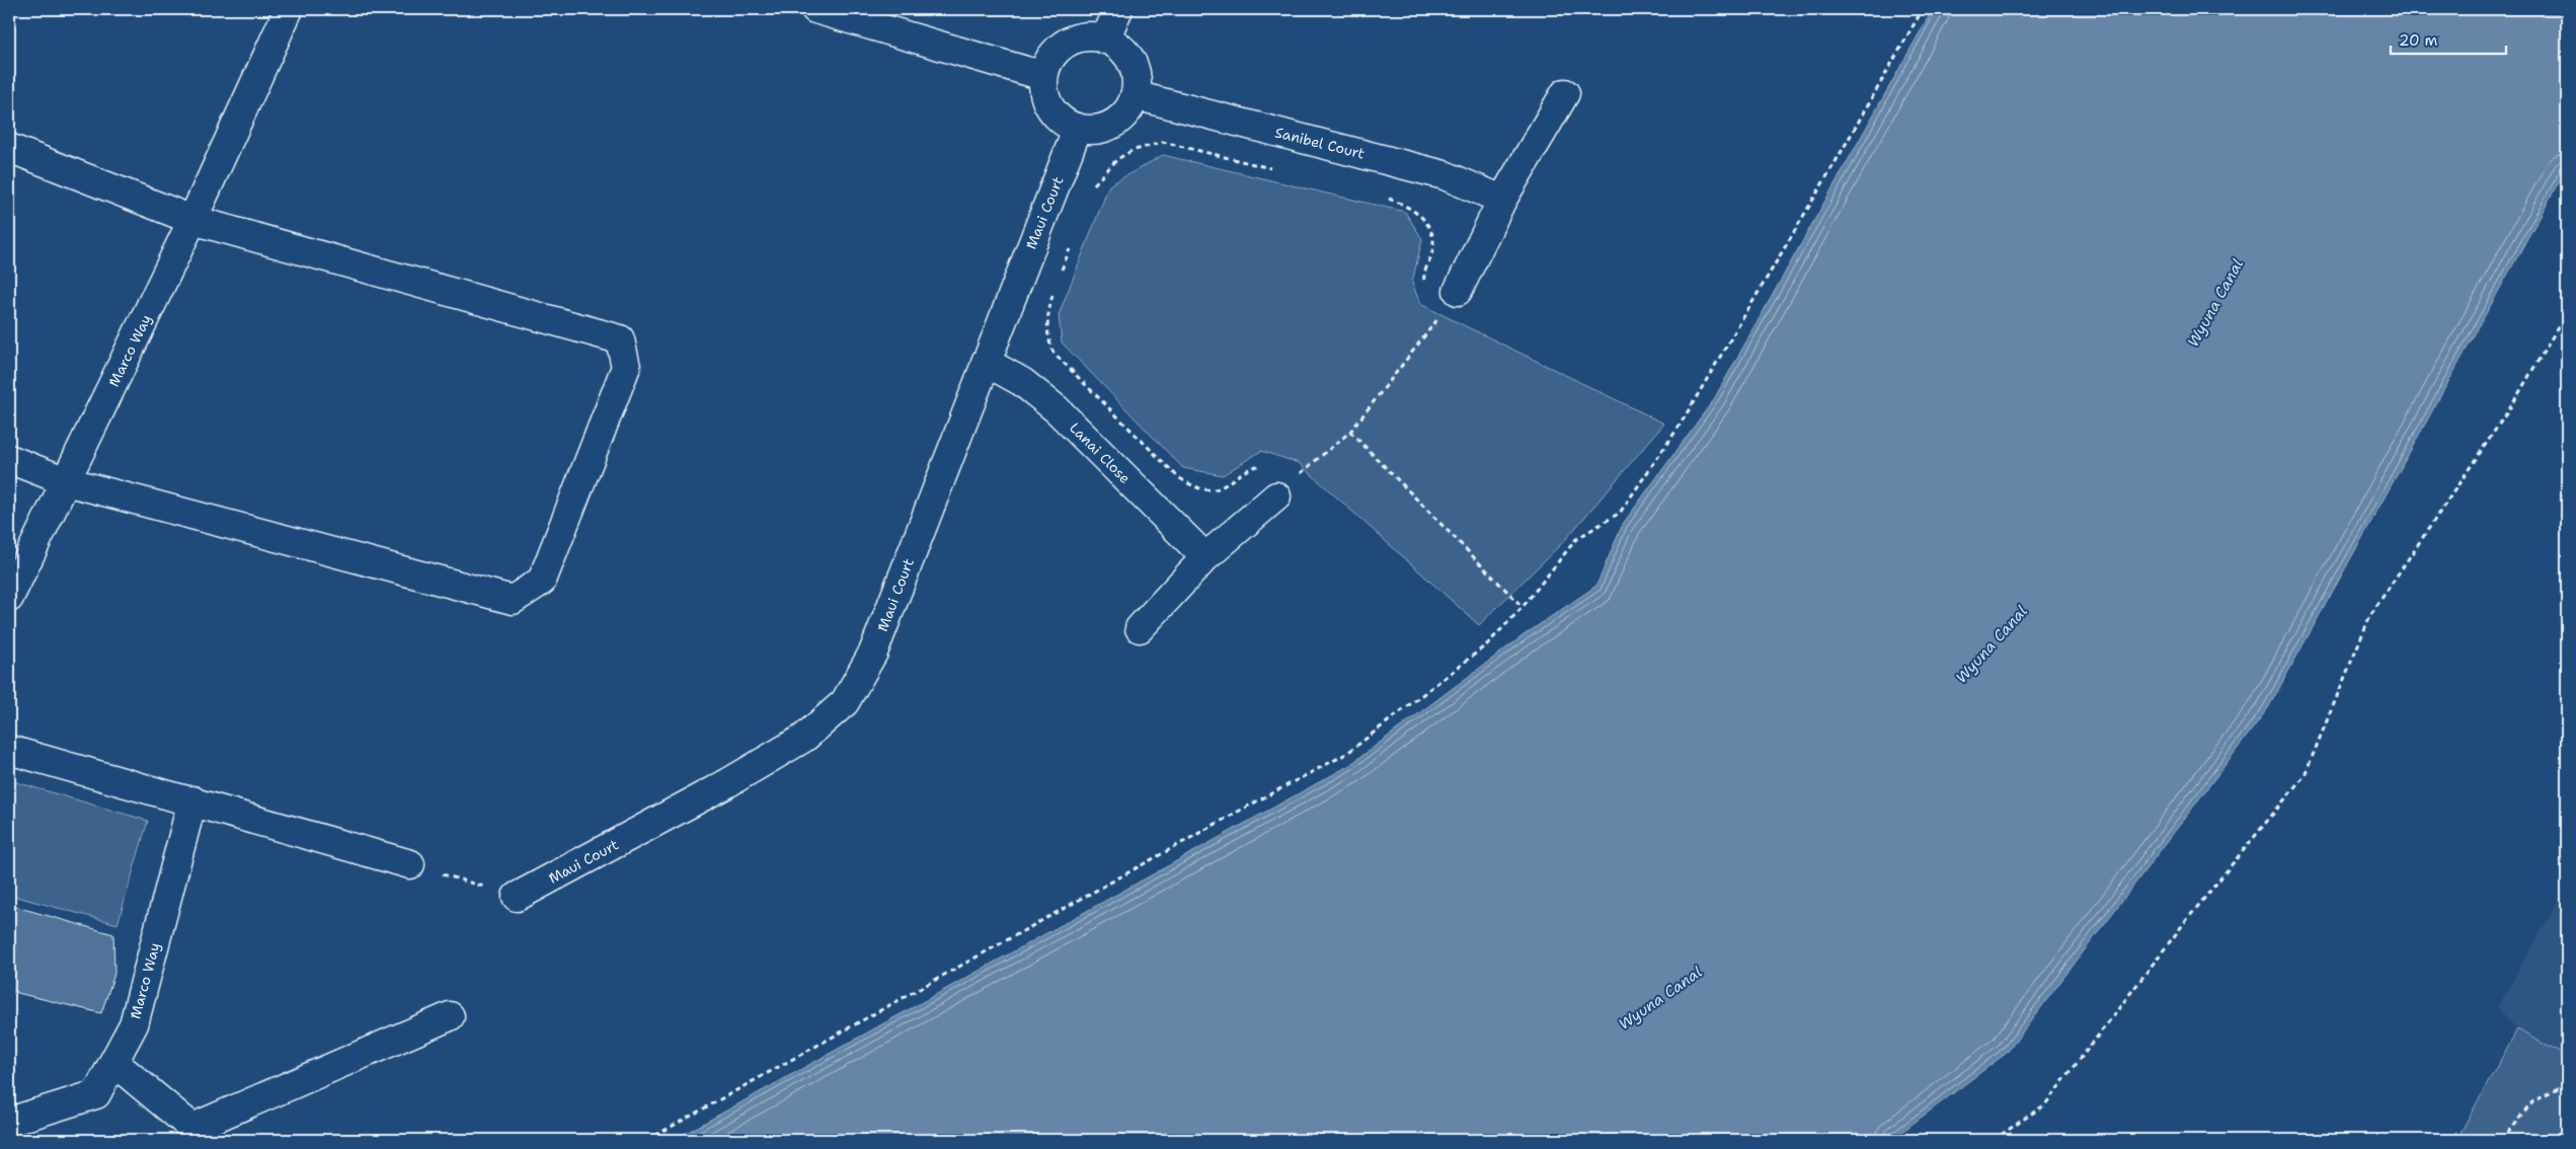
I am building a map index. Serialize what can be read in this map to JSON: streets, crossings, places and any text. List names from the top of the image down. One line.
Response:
{"streets":{"street":["Sanibel Court","Maui Court","Marco Way","Lanai Close"]},"crossings":[["Sanibel Court","Maui Court"],["Maui Court","Lanai Close"]],"water":["Wyuna Canal"],"scale_bar":"20 m"}
